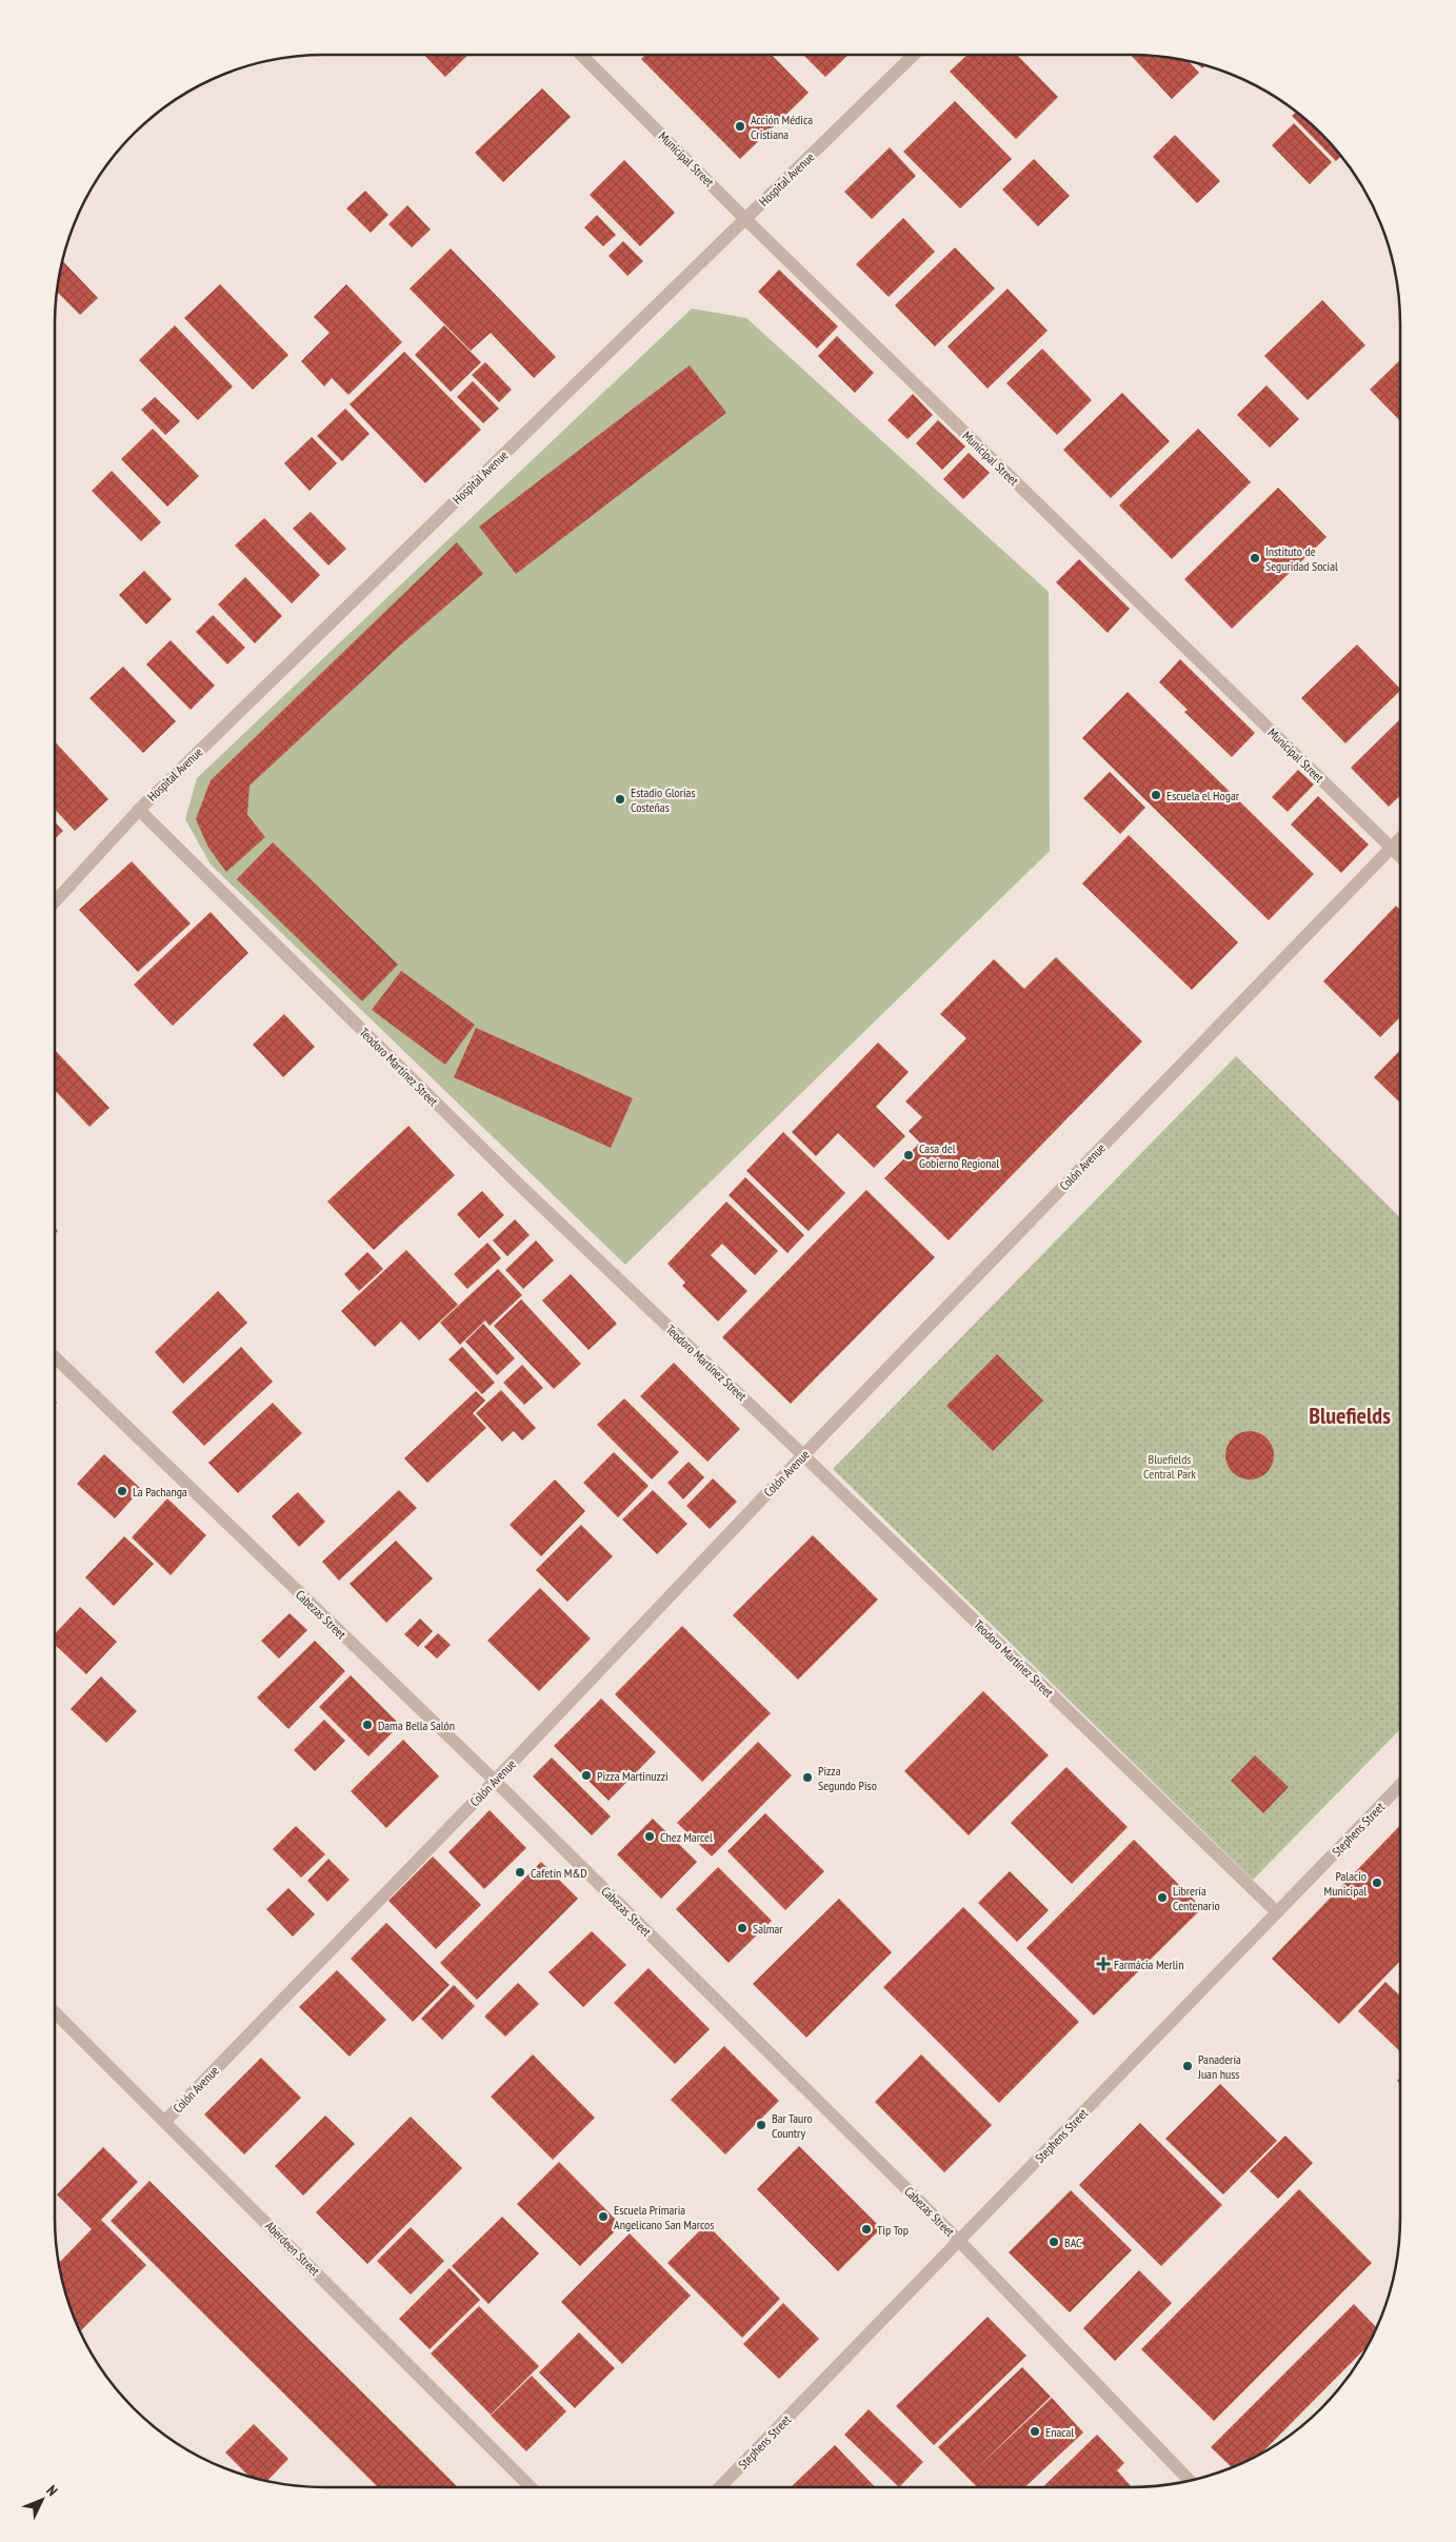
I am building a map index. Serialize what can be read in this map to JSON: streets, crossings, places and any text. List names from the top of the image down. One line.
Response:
{"streets":{"street":["Municipal Street","Hospital Avenue","Teodoro Martínez Street","Colón Avenue","Cabezas Street","Stephens Street","Aberdeen Street"]},"crossings":[["Municipal Street","Hospital Avenue"],["Municipal Street","Colón Avenue"],["Hospital Avenue","Teodoro Martínez Street"],["Teodoro Martínez Street","Colón Avenue"],["Teodoro Martínez Street","Stephens Street"],["Colón Avenue","Cabezas Street"],["Colón Avenue","Aberdeen Street"],["Cabezas Street","Stephens Street"]],"districts":["Bluefields"],"parks":["Bluefields Central Park"],"places":{"other":["Acción Médica Cristiana","Instituto de Seguridad Social","Escuela el Hogar","Estadio Glorias Costeñas","Casa del Gobierno Regional","La Pachanga","Dama Bella Salón","Pizza Martinuzzi","Pizza Segundo Piso","Chez Marcel","Cafetín M&D","Palacio Municipal","Librería Centenario","Salmar","Panadería Juan huss","Bar Tauro Country","Escuela Primaria Angelicano San Marcos","Tip Top","BAC","Enacal"],"health":["Farmácia Merlin"]},"north":"top right"}
